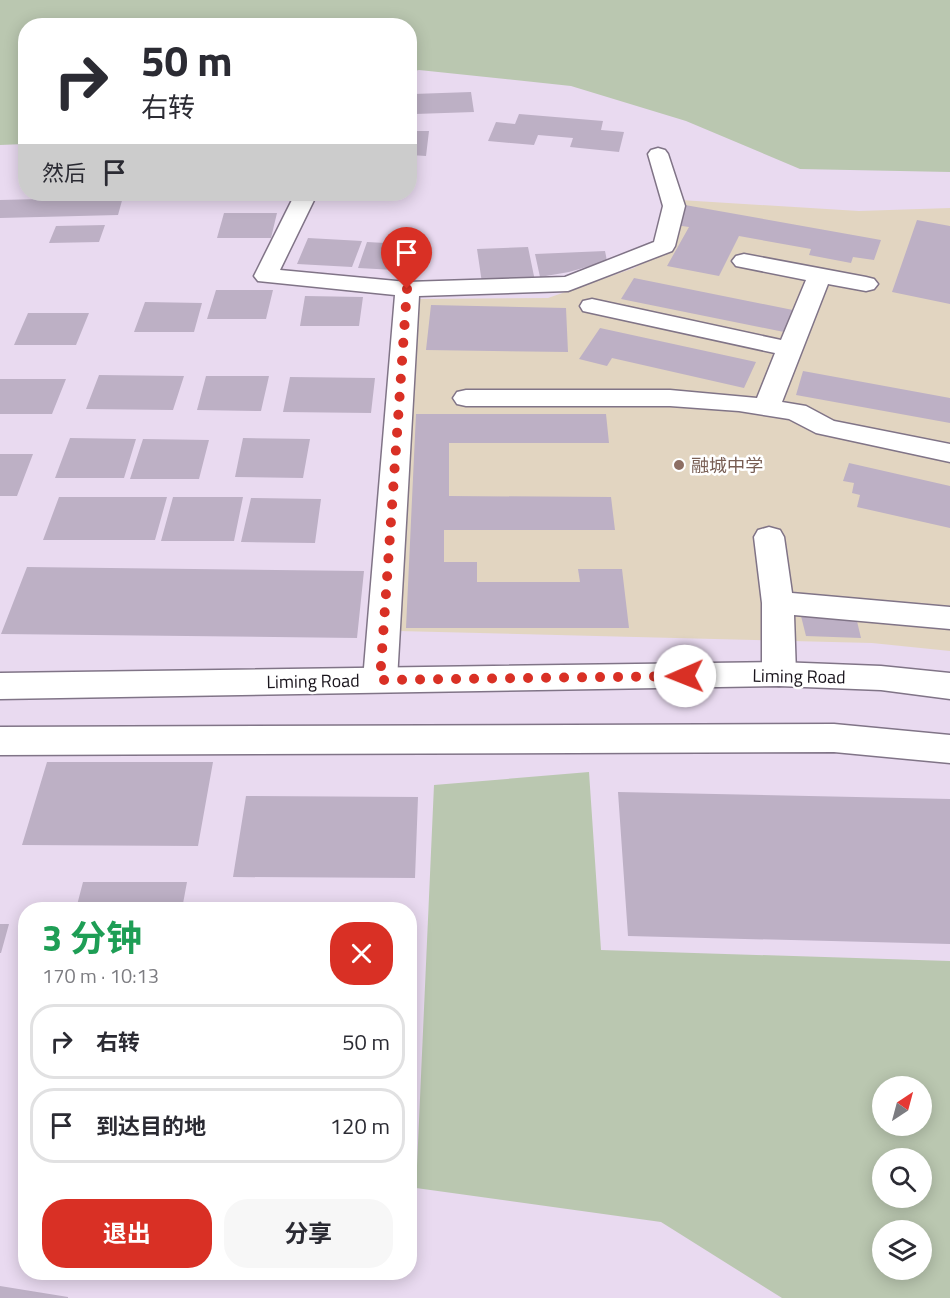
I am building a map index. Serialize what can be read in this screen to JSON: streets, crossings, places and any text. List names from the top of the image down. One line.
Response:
{"streets":{"street":["Liming Road"]},"places":["融城中学"],"north":"top right","page":{"turn":["50 m","右转"],"then":"然后","heading":["3 分钟","170 m · 10:13"],"list":[{"name":"右转","value":"50 m"},{"name":"到达目的地","value":"120 m"}],"buttons":["退出","分享"]}}
